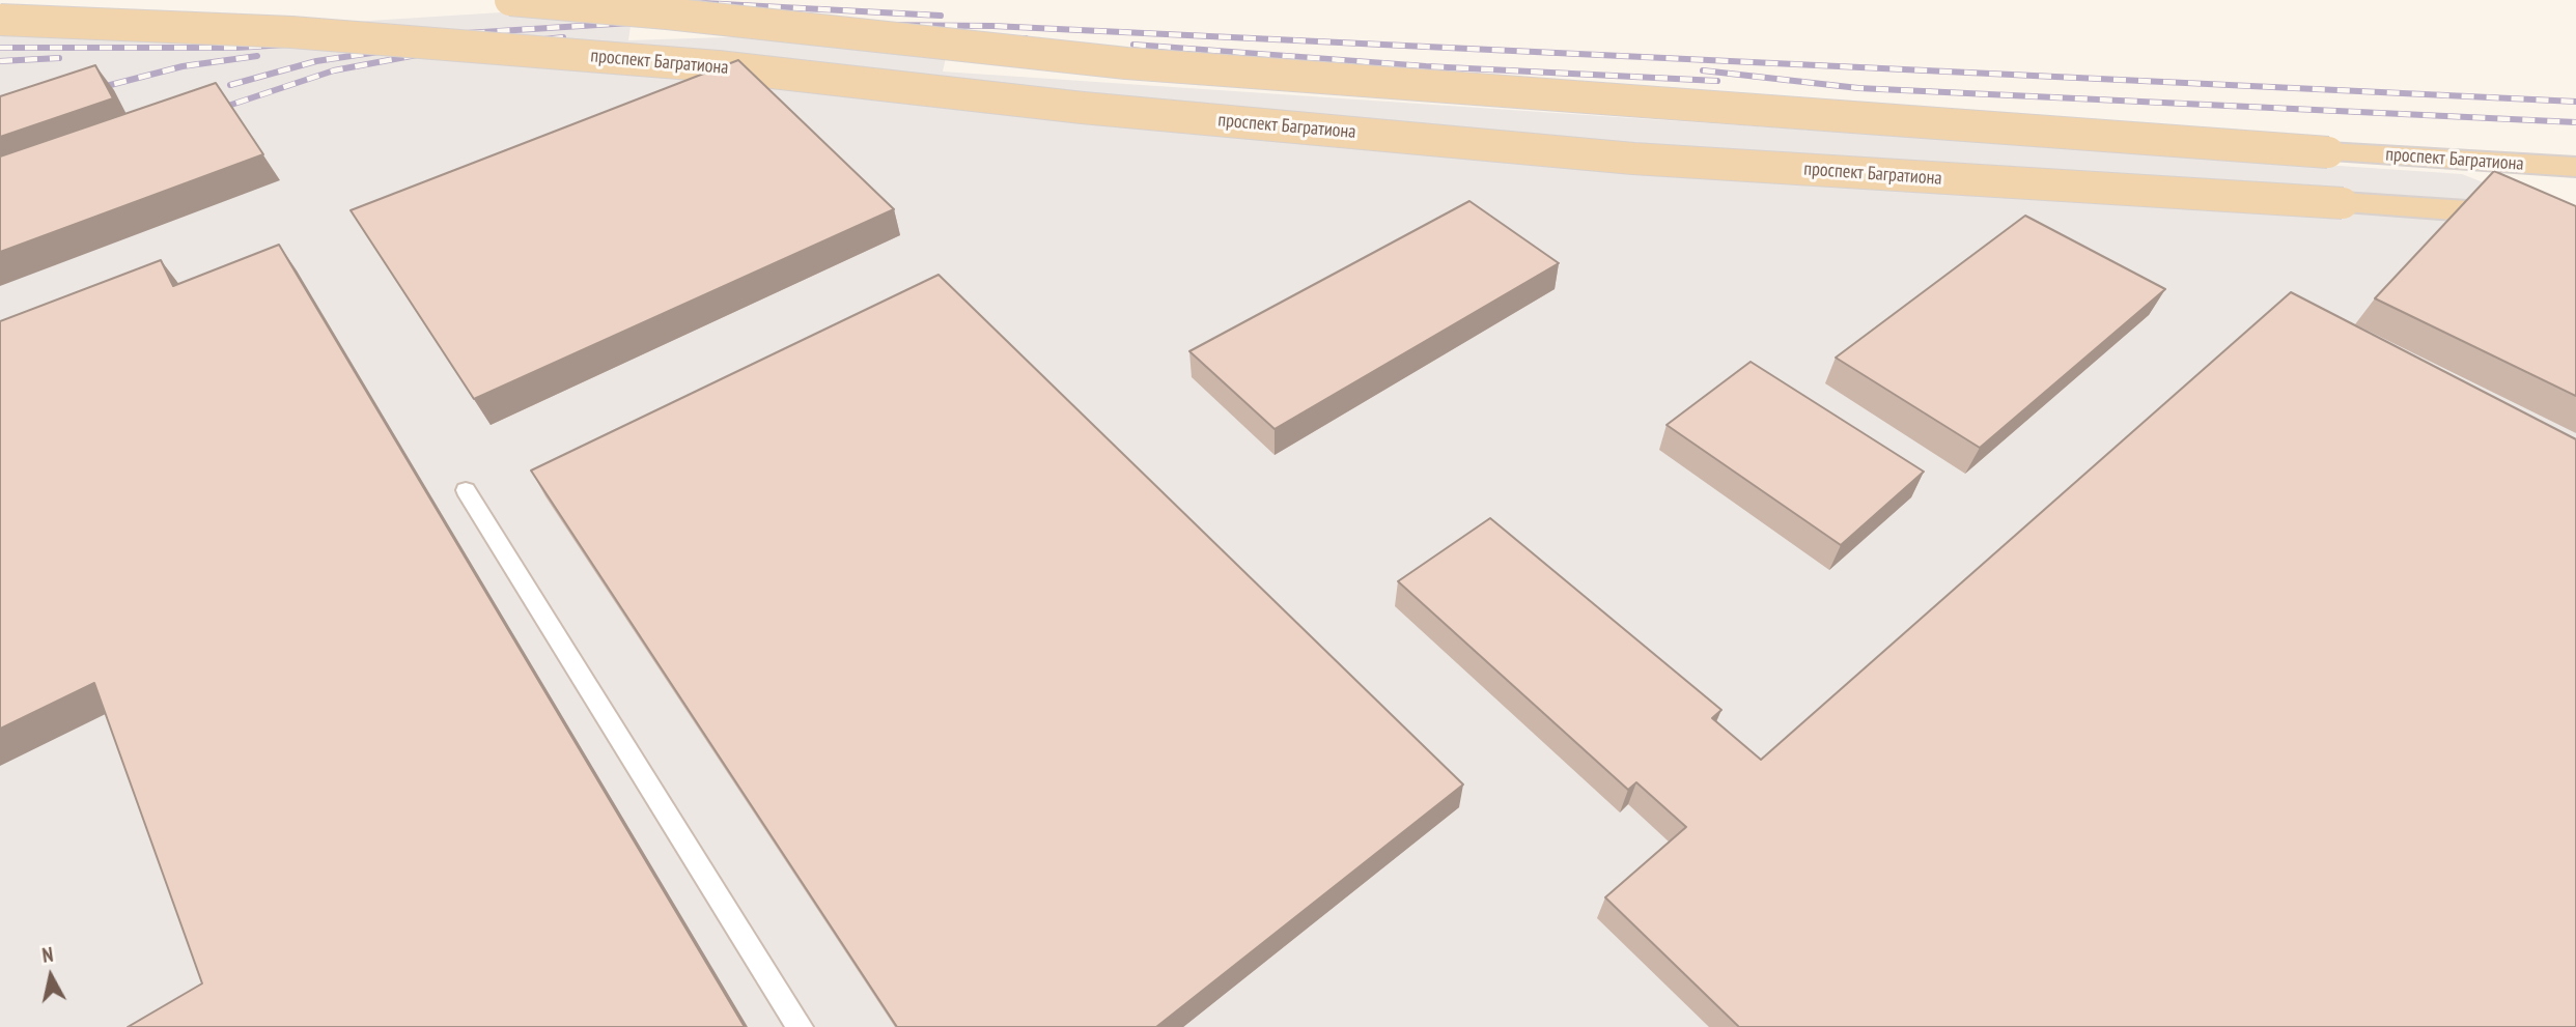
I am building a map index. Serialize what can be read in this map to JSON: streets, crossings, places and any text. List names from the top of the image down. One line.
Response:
{"streets":{"main road":["проспект Багратиона"]},"north":"top"}
